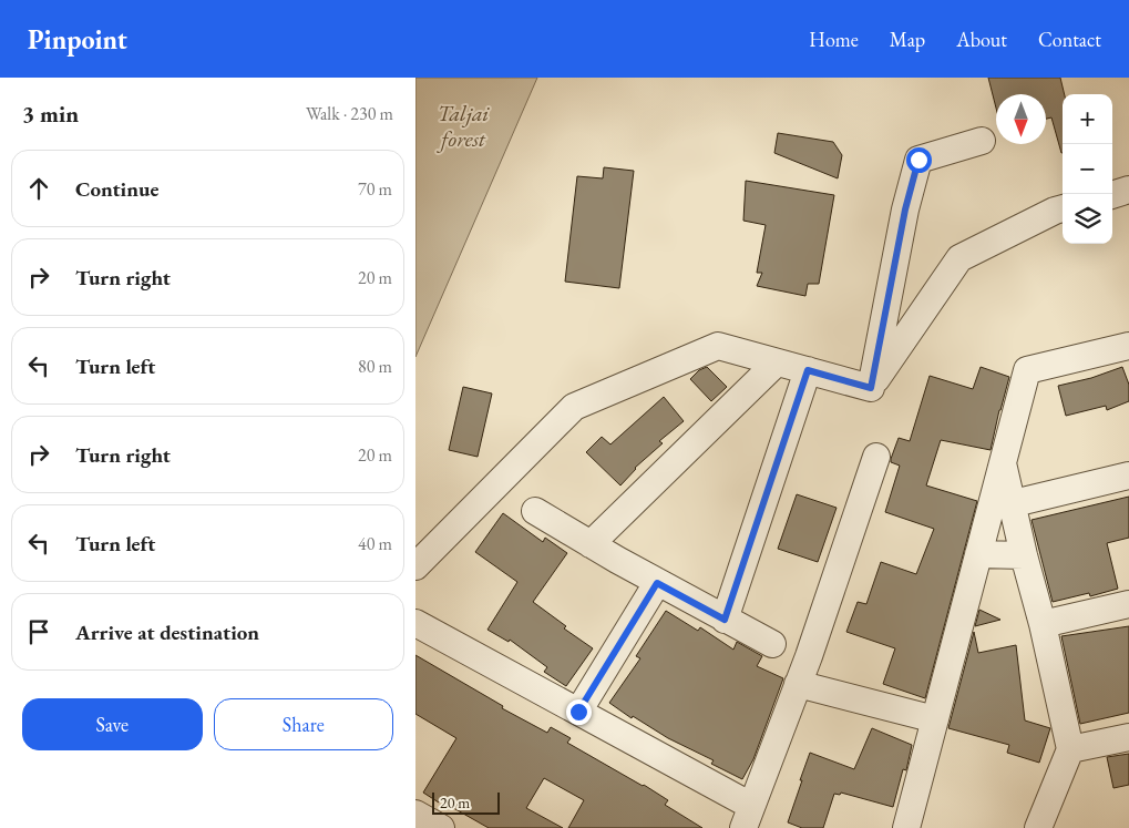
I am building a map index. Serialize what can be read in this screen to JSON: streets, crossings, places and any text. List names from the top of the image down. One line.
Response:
{"parks":["Taljai forest"],"scale_bar":"20 m","north":"bottom","page":{"header":"Pinpoint","nav":["Home","Map","About","Contact"],"heading":["3 min","Walk · 230 m"],"map_buttons":["+","−"],"list":[["Continue","70 m"],["Turn right","20 m"],["Turn left","80 m"],["Turn right","20 m"],["Turn left","40 m"],"Arrive at destination"],"buttons":["Save","Share"],"scale":"20 m"}}
